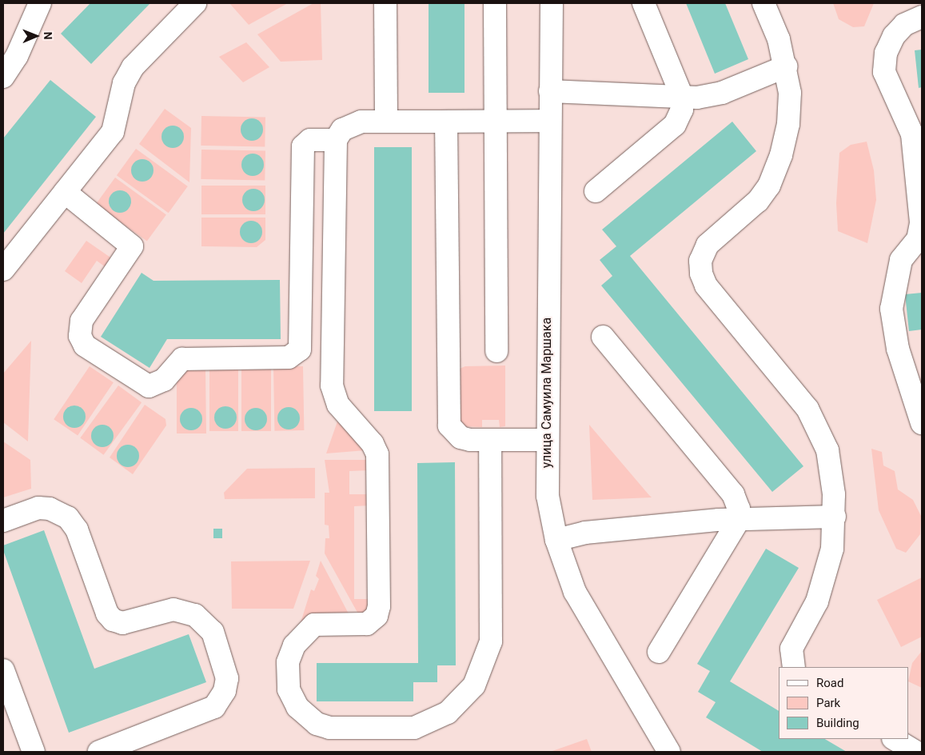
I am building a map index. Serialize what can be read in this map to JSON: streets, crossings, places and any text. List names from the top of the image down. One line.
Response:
{"streets":{"street":["улица Самуила Маршака"]},"legend":["Road","Park","Building"],"north":"right"}
